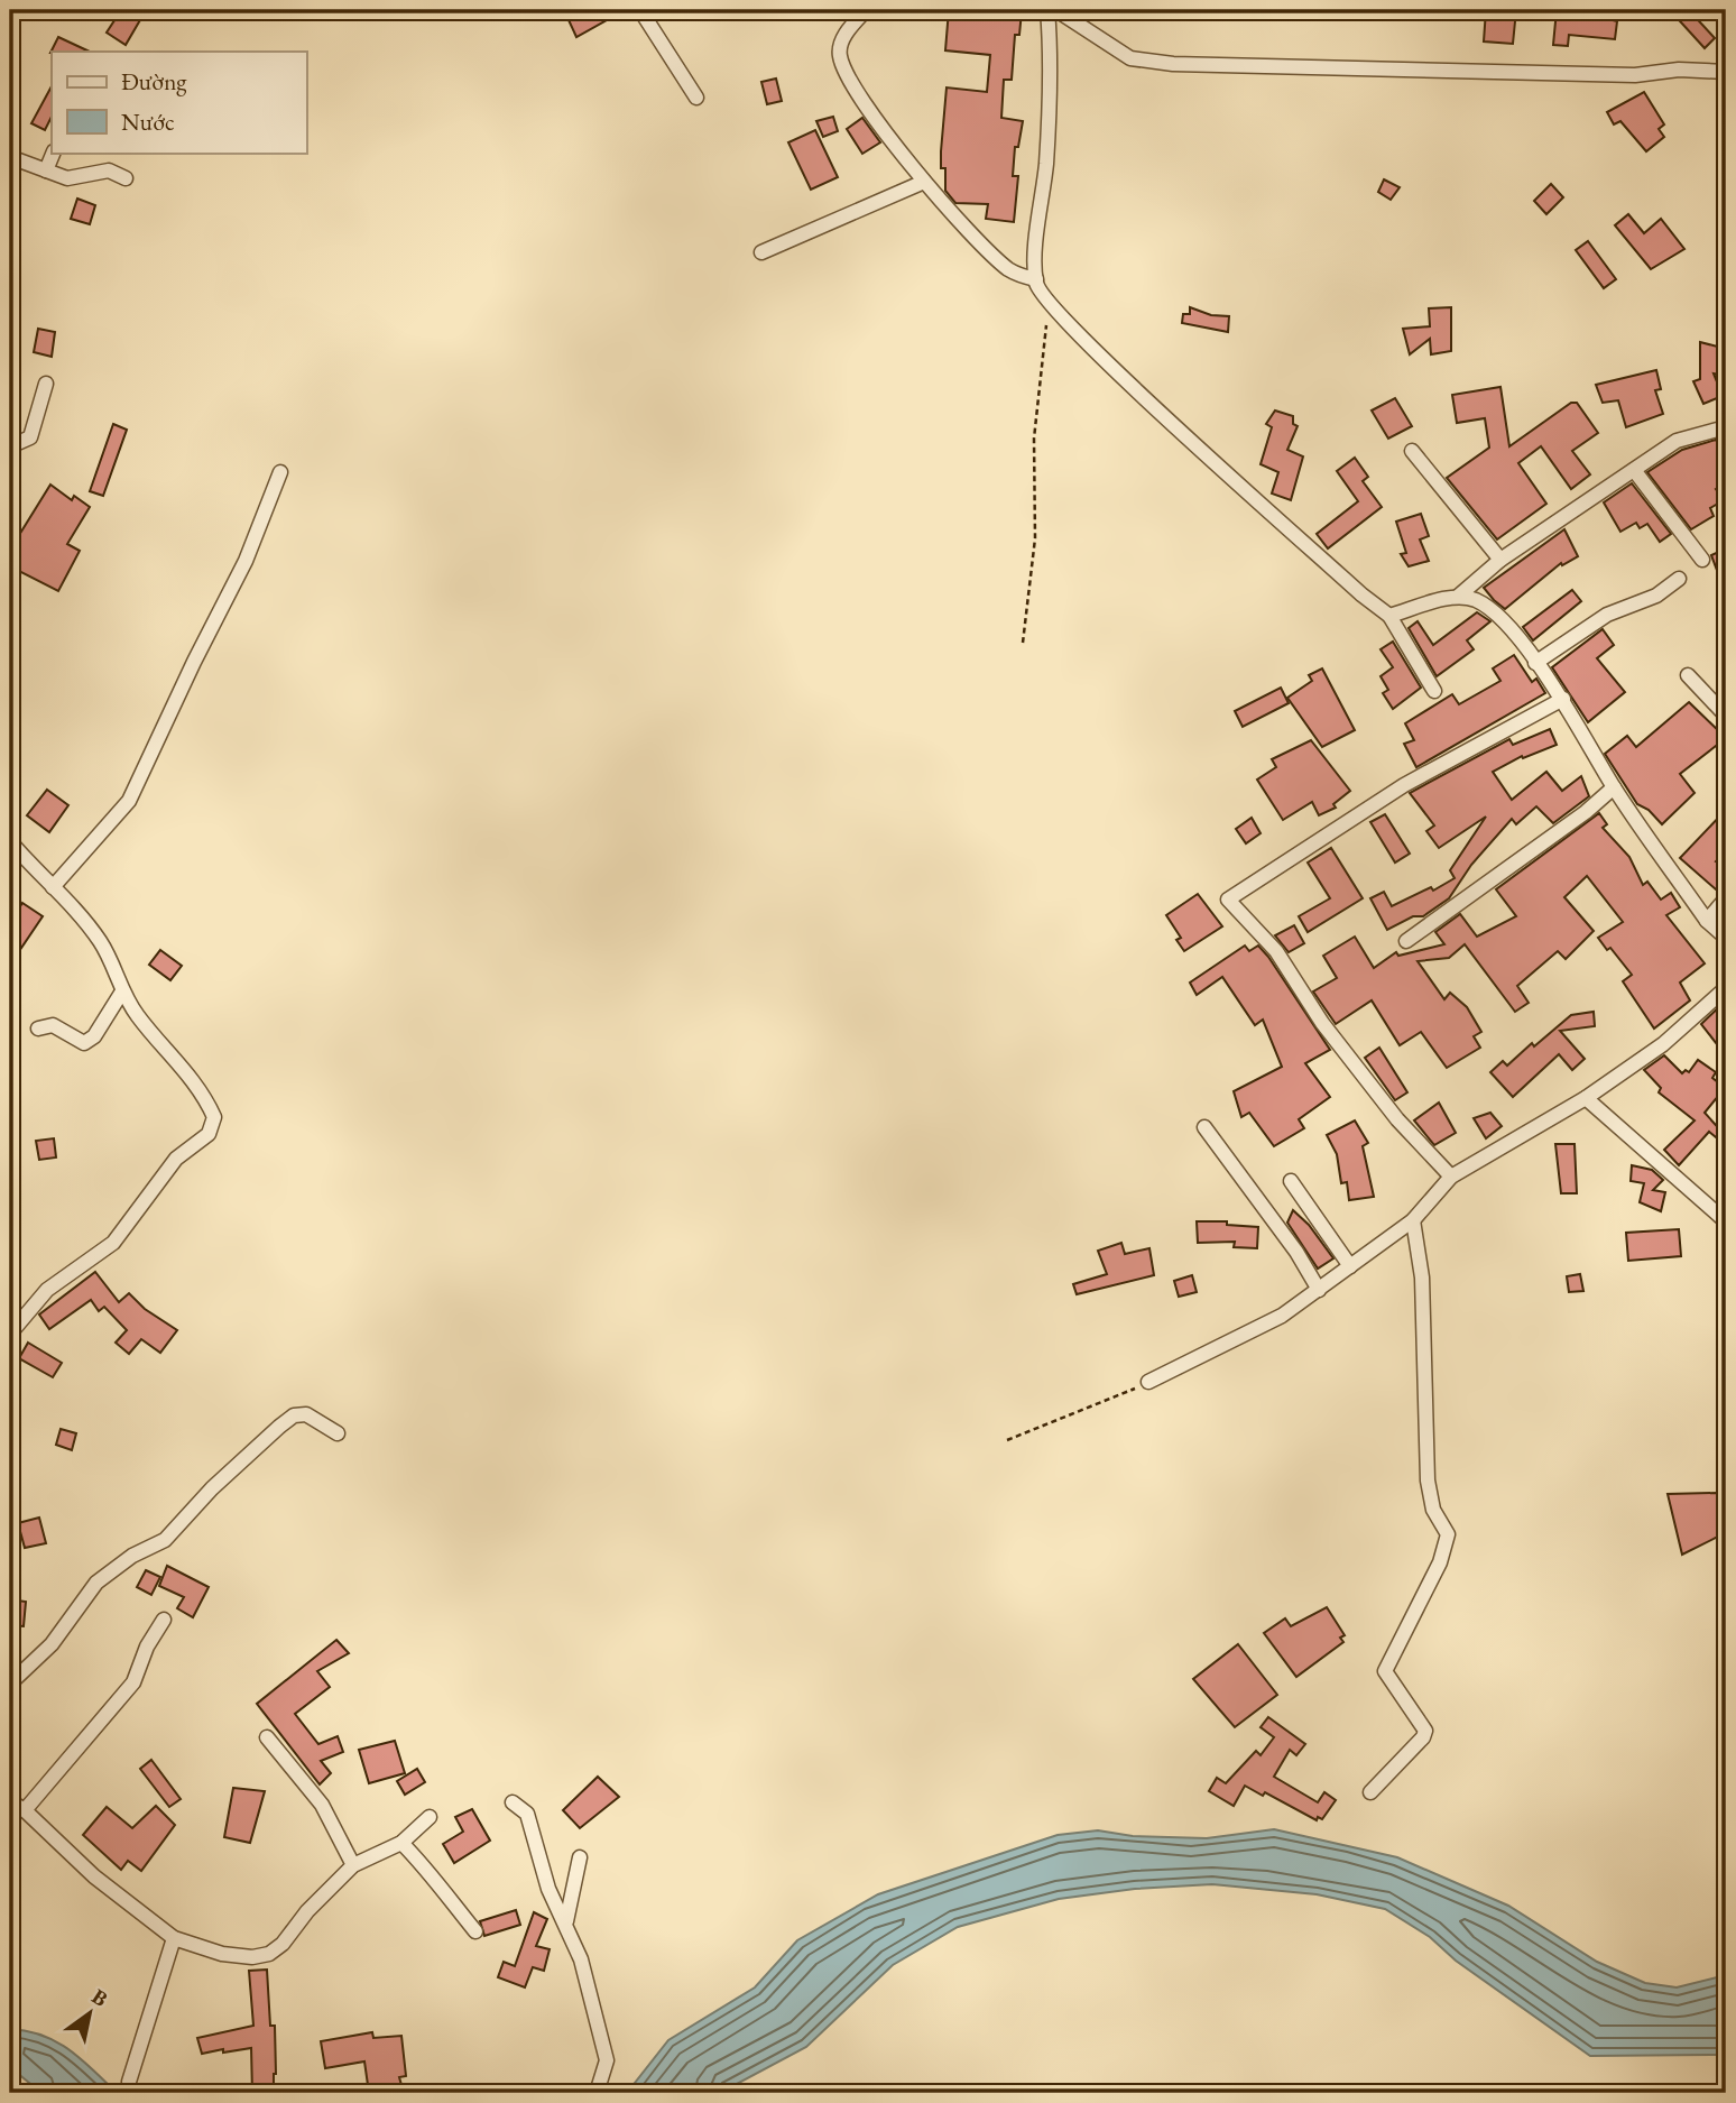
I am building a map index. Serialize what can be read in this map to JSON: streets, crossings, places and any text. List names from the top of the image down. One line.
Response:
{"legend":["Đường","Nước"],"north":"top right"}
